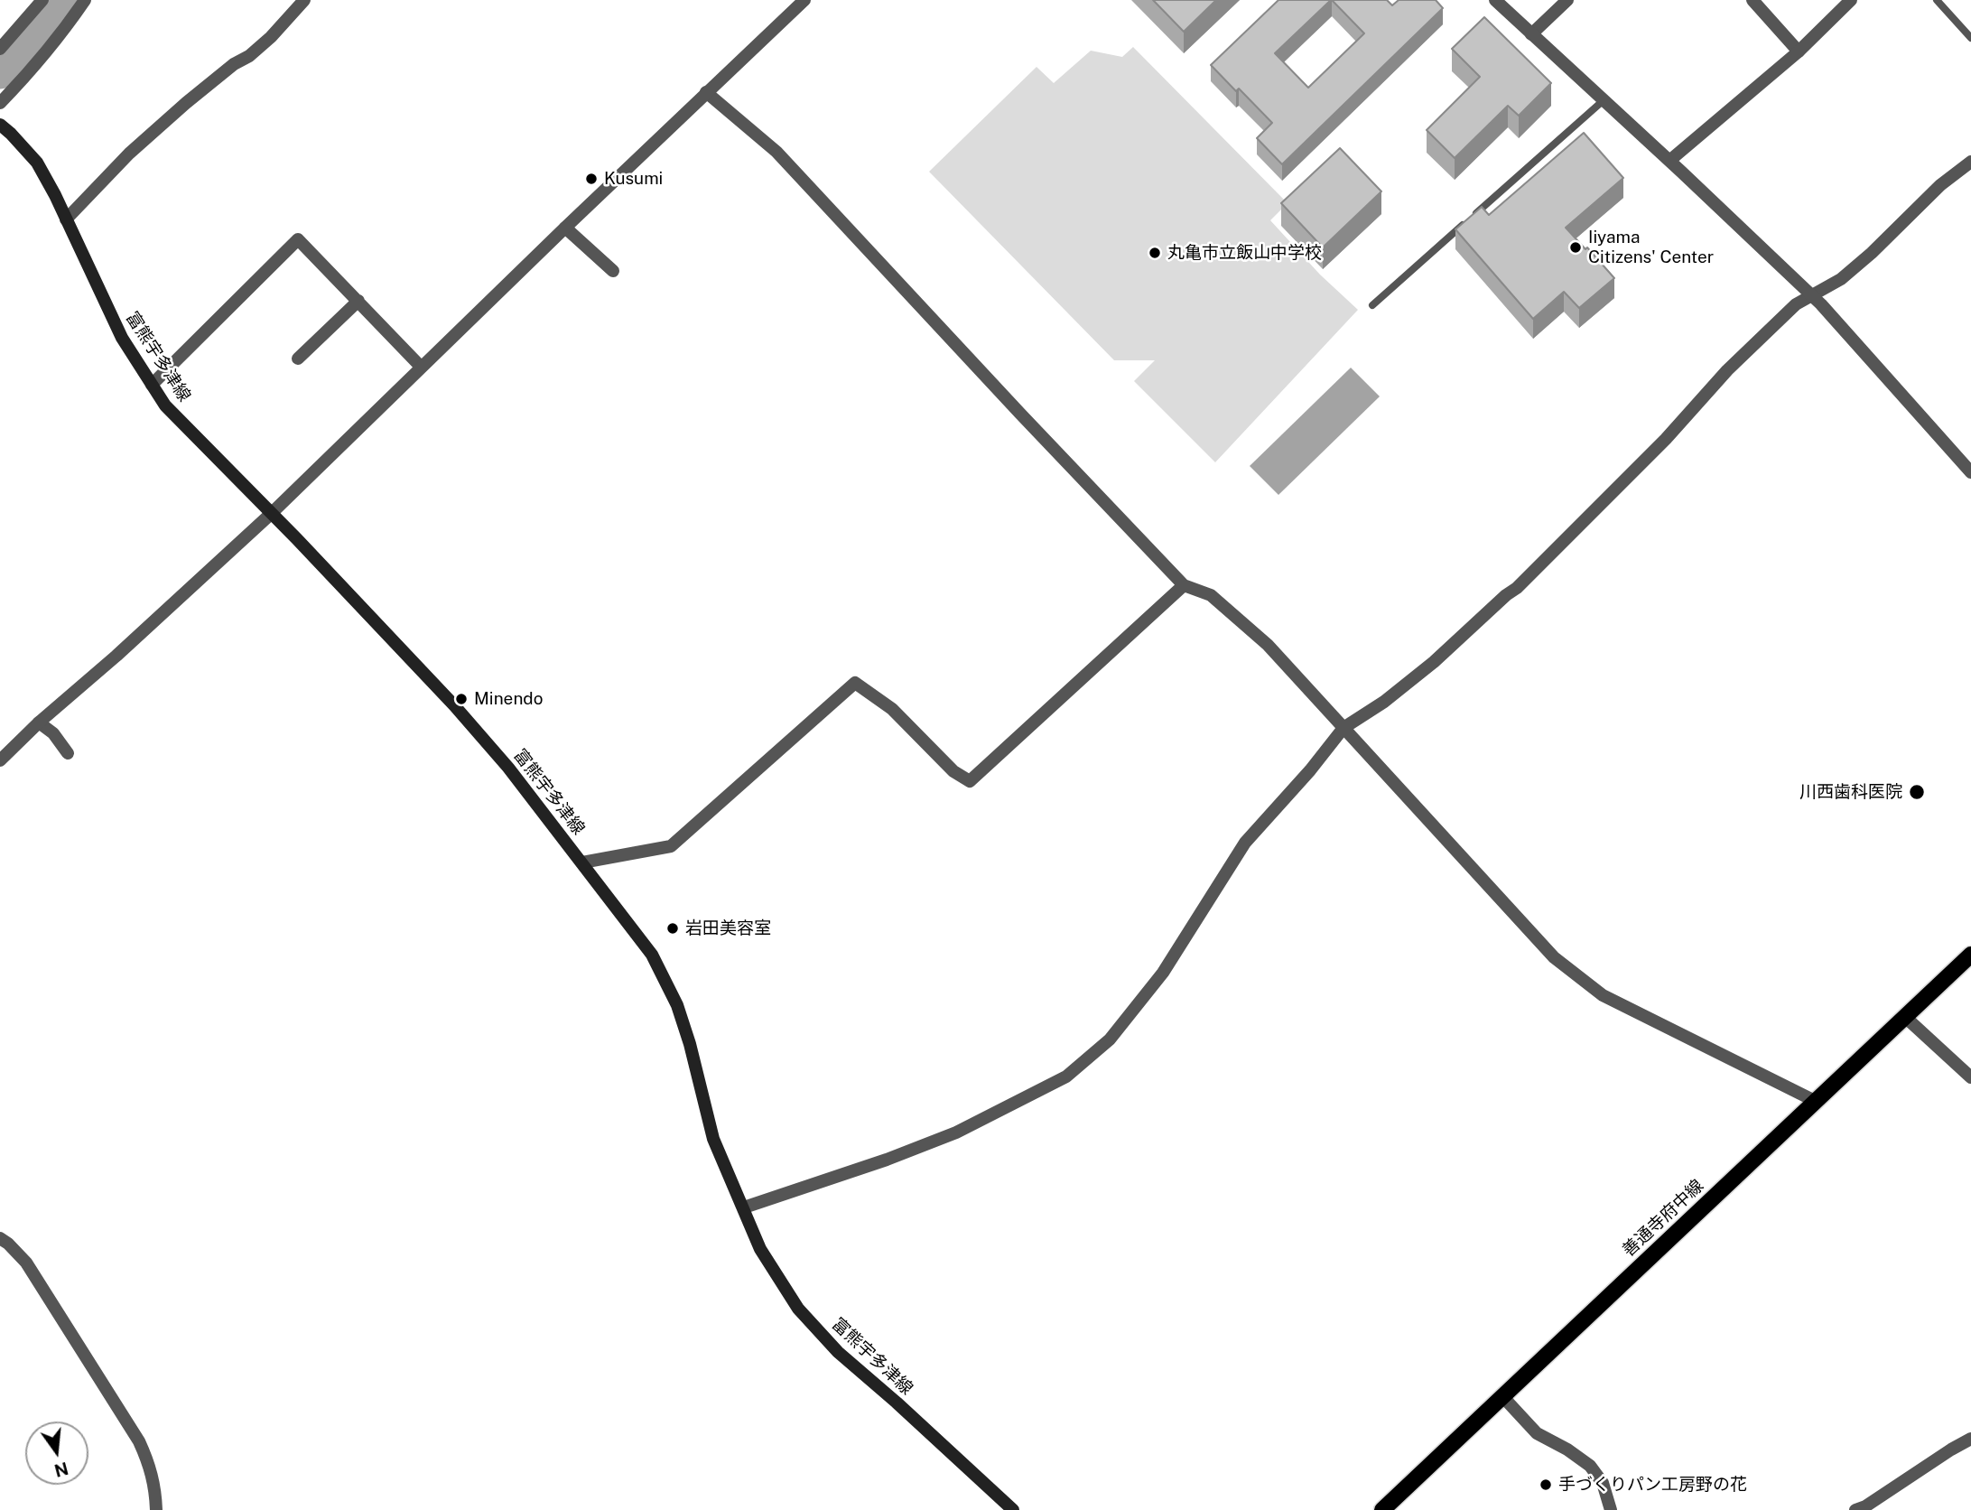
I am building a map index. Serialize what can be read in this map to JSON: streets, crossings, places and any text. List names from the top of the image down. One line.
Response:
{"streets":{"main road":["富熊宇多津線","善通寺府中線"]},"places":["Kusumi","Iiyama Citizens' Center","丸亀市立飯山中学校","Minendo","川西歯科医院","岩田美容室","手づくりパン工房野の花"],"north":"bottom"}
